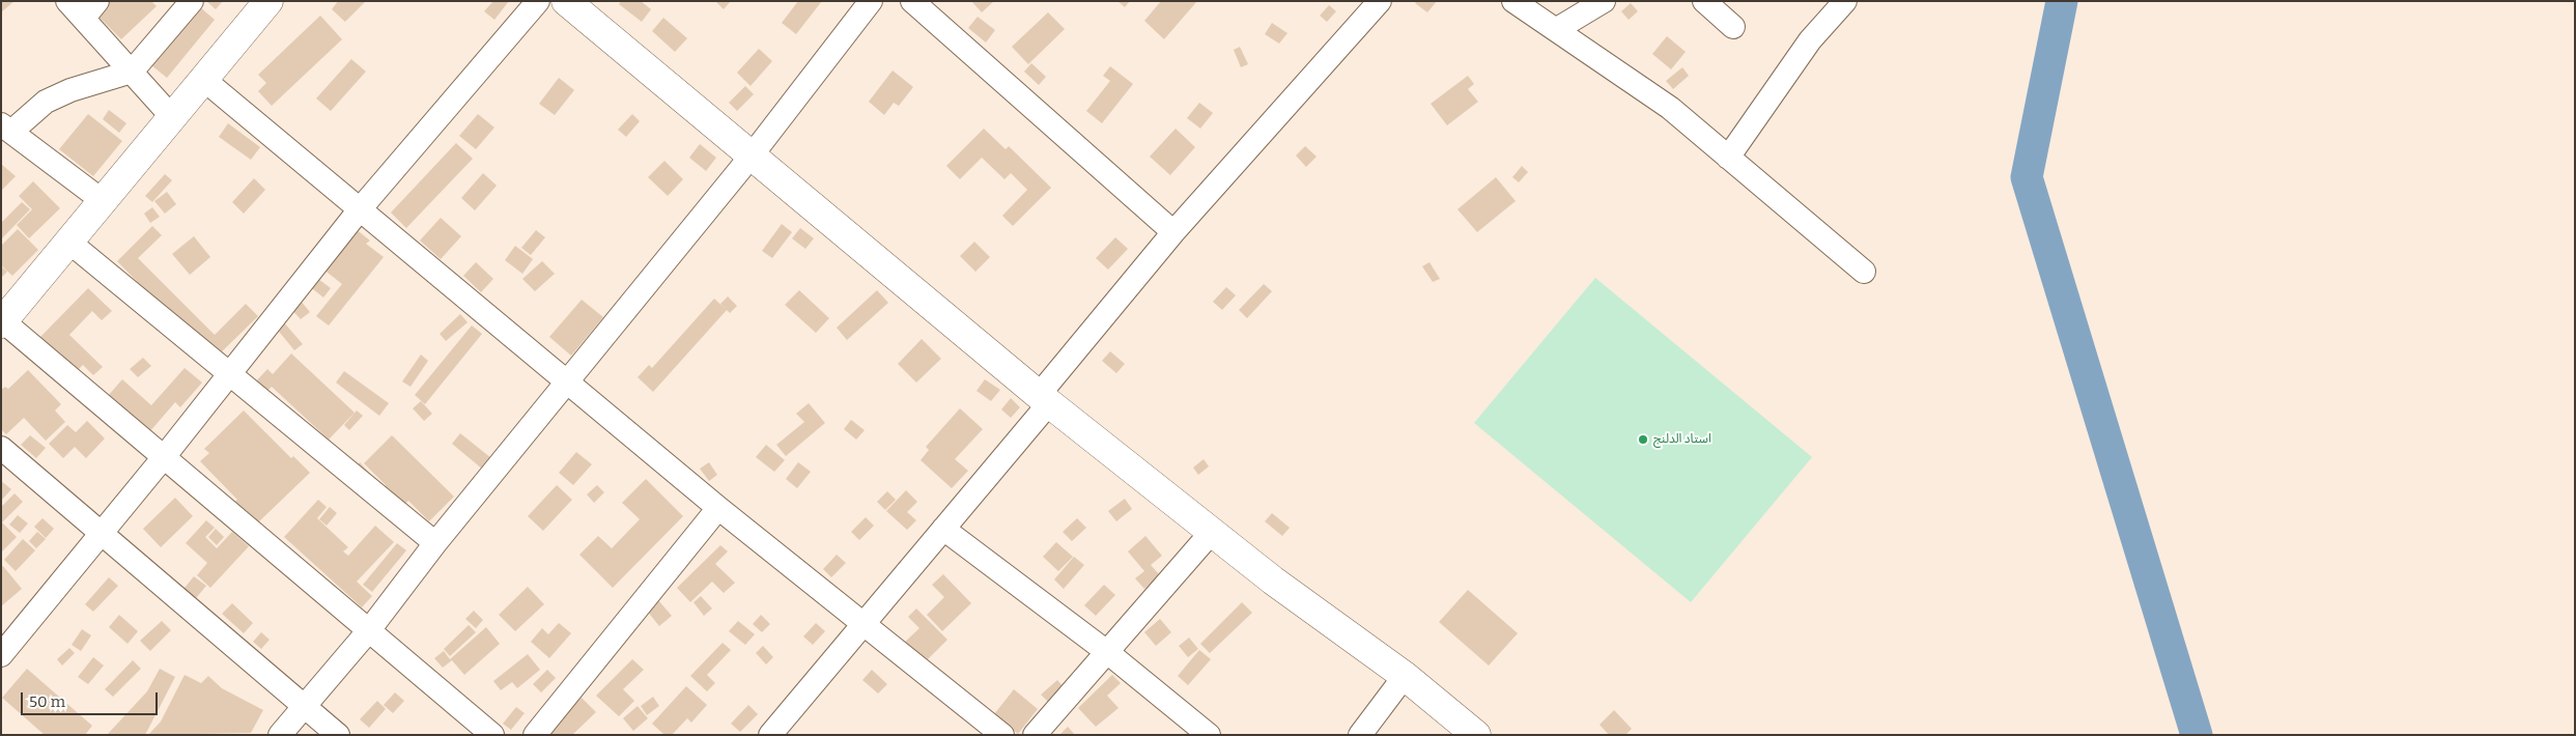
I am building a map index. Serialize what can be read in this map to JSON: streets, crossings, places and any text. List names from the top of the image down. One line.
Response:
{"places":["استاد الدلنج"],"scale_bar":"50 m"}
